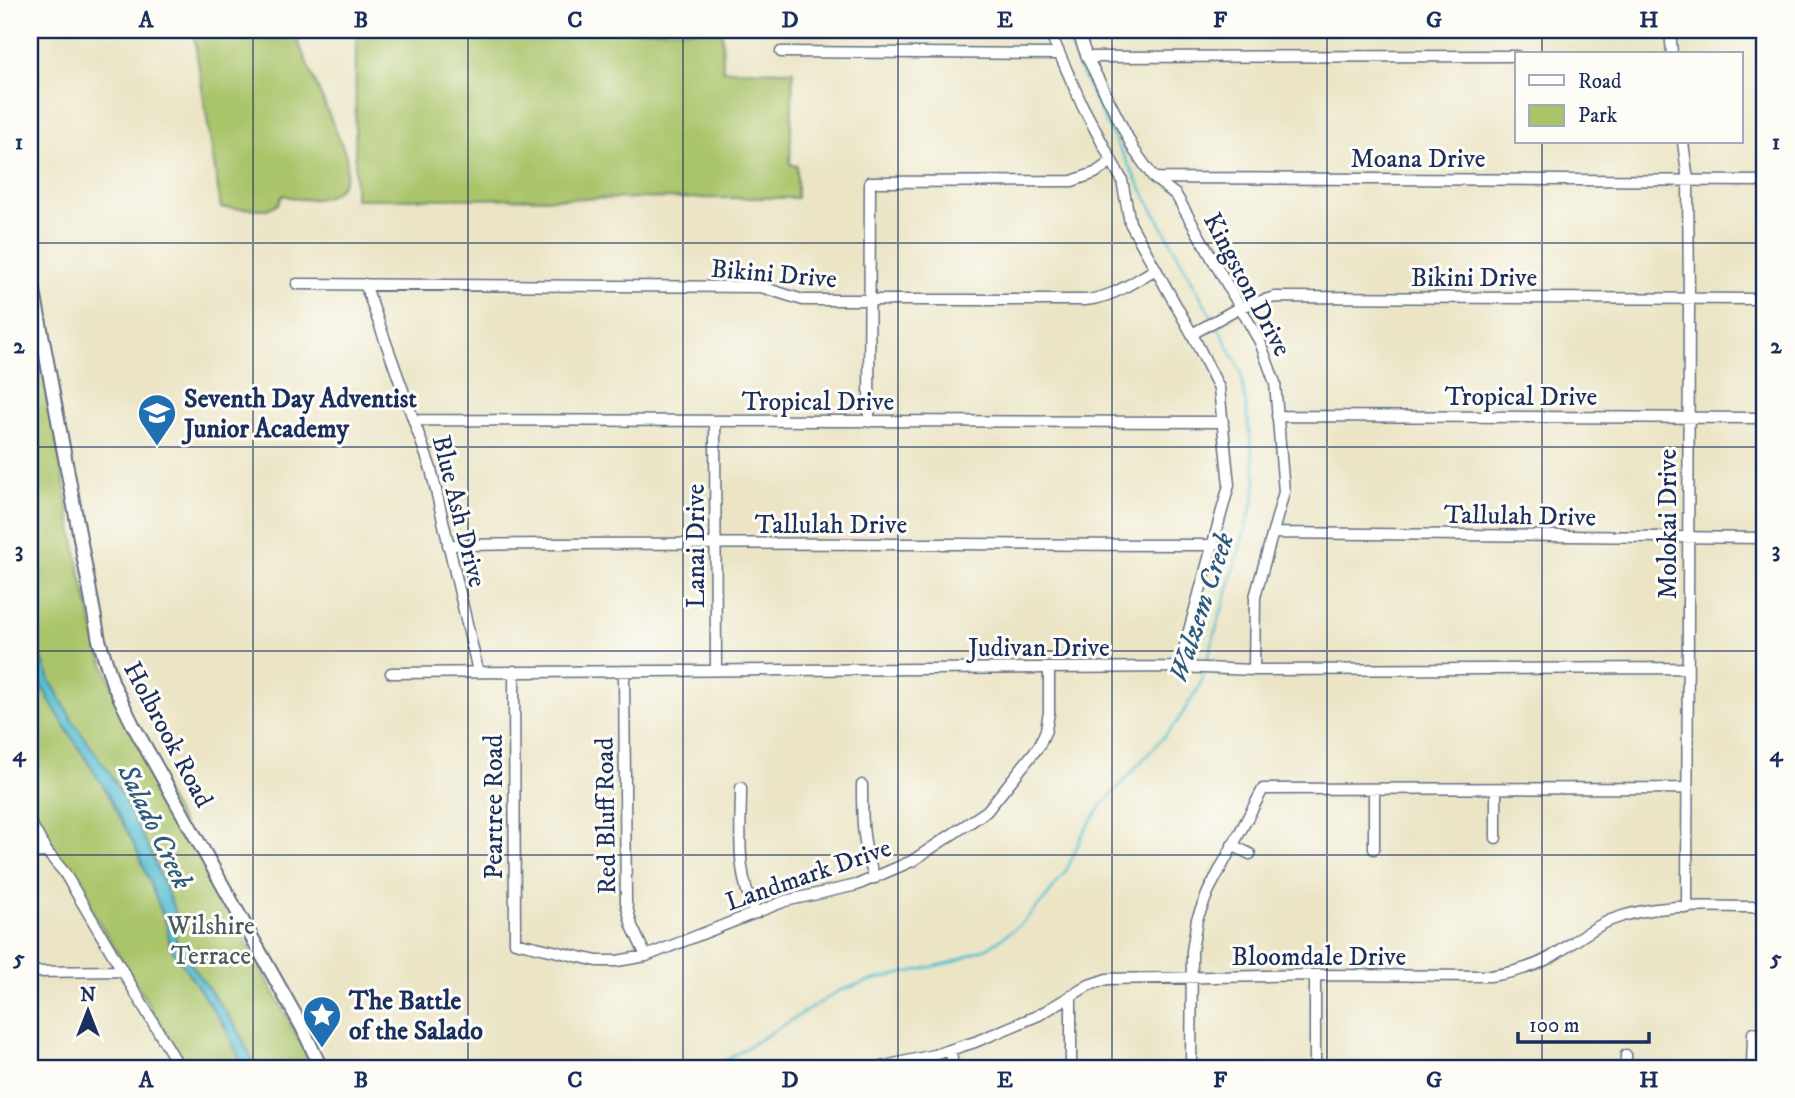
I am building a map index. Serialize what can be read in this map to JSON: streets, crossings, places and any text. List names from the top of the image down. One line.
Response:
{"streets":{"street":["Moana Drive","Bikini Drive","Kingston Drive","Tropical Drive","Blue Ash Drive","Tallulah Drive","Molokai Drive","Lanai Drive","Judivan Drive","Holbrook Road","Peartree Road","Red Bluff Road","Landmark Drive","Bloomdale Drive"]},"crossings":[["Moana Drive","Kingston Drive"],["Moana Drive","Molokai Drive"],["Bikini Drive","Kingston Drive"],["Bikini Drive","Blue Ash Drive"],["Bikini Drive","Molokai Drive"],["Kingston Drive","Tropical Drive"],["Kingston Drive","Tallulah Drive"],["Kingston Drive","Judivan Drive"],["Tropical Drive","Blue Ash Drive"],["Tropical Drive","Molokai Drive"],["Tropical Drive","Lanai Drive"],["Blue Ash Drive","Tallulah Drive"],["Blue Ash Drive","Judivan Drive"],["Tallulah Drive","Molokai Drive"],["Tallulah Drive","Lanai Drive"],["Molokai Drive","Judivan Drive"],["Molokai Drive","Bloomdale Drive"],["Lanai Drive","Judivan Drive"],["Judivan Drive","Peartree Road"],["Judivan Drive","Red Bluff Road"],["Judivan Drive","Landmark Drive"],["Peartree Road","Landmark Drive"],["Red Bluff Road","Landmark Drive"]],"water":["Walzem Creek","Salado Creek"],"parks":["Wilshire Terrace"],"places":{"school or university":["Seventh Day Adventist Junior Academy"],"place":["The Battle of the Salado"]},"legend":["Road","Park"],"scale_bar":"100 m","north":"top","grid":{"columns":["A","B","C","D","E","F","G","H"],"rows":["1","2","3","4","5"]}}
